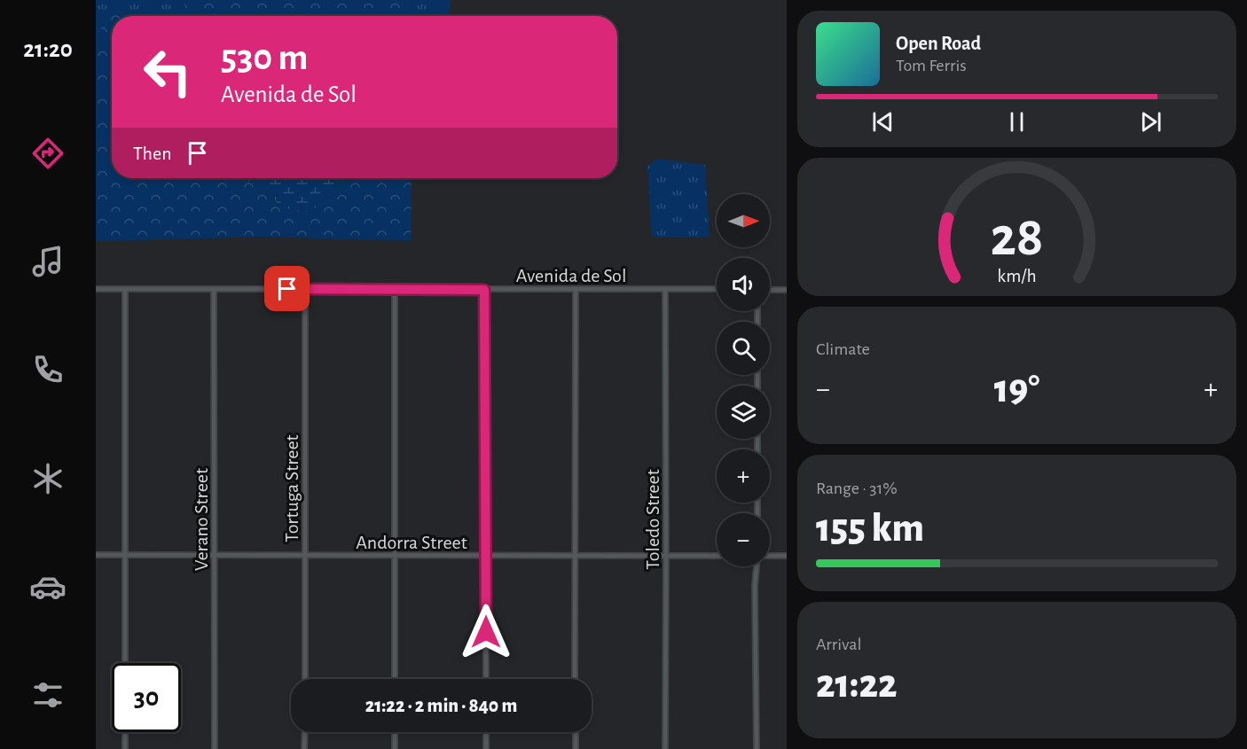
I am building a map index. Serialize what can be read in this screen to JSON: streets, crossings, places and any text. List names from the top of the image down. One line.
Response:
{"streets":{"street":["Avenida de Sol","Tortuga Street","Verano Street","Toledo Street","Andorra Street"]},"crossings":[["Avenida de Sol","Tortuga Street"],["Avenida de Sol","Verano Street"],["Avenida de Sol","Toledo Street"],["Tortuga Street","Andorra Street"],["Verano Street","Andorra Street"],["Toledo Street","Andorra Street"]],"north":"right","page":{"tabs":"21:20","turn":["530 m","Avenida de Sol"],"song":["Open Road","Tom Ferris"],"then":"Then","map_buttons":["+","−"],"tile":["Climate",["Range · 31%","155 km"],["Arrival","21:22"]],"heat":["−","19°","+"],"limit":"30","trip":"21:22 · 2 min · 840 m","gauge":["28","km/h"]}}
